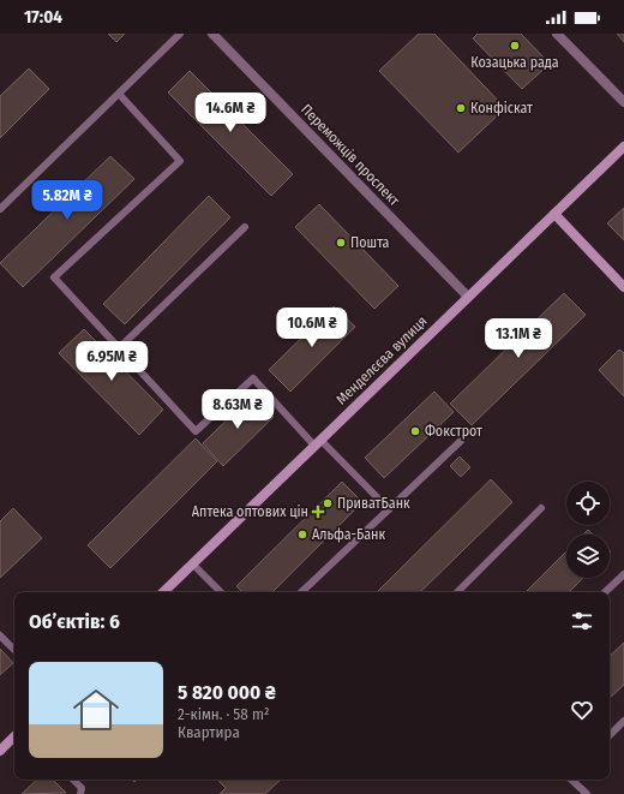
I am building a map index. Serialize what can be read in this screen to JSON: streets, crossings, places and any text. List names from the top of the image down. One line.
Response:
{"streets":{"street":["Переможців проспект","Менделєєва вулиця"]},"crossings":[["Переможців проспект","Менделєєва вулиця"]],"places":{"other":["Козацька рада","Конфіскат","Пошта","Фокстрот","ПриватБанк","Альфа-Банк"],"health":["Аптека оптових цін"]},"page":{"status":"17:04","price":["14.6M ₴","5.82M ₴","10.6M ₴","13.1M ₴","6.95M ₴","8.63M ₴"],"heading":"Об’єктів: 6","list":[{"name":"5 820 000 ₴","note":"2-кімн. · 58 m² · Квартира"}]}}
